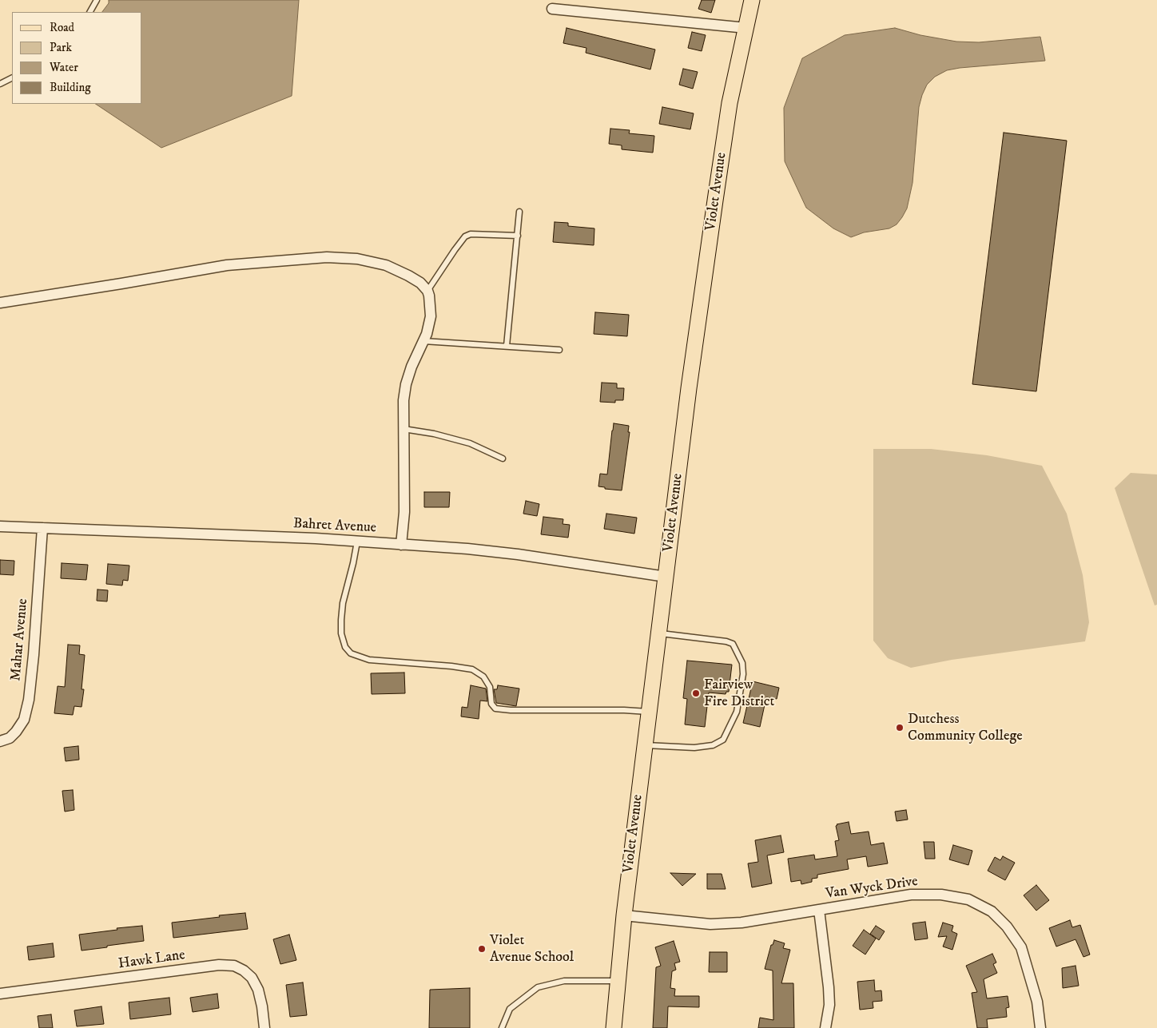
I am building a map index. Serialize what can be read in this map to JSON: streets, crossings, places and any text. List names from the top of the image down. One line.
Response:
{"streets":{"main road":["Violet Avenue"],"street":["Bahret Avenue","Mahar Avenue","Van Wyck Drive","Hawk Lane"]},"crossings":[["Violet Avenue","Bahret Avenue"],["Violet Avenue","Van Wyck Drive"],["Bahret Avenue","Mahar Avenue"]],"places":["Fairview Fire District","Dutchess Community College","Violet Avenue School"],"legend":["Road","Park","Water","Building"]}
